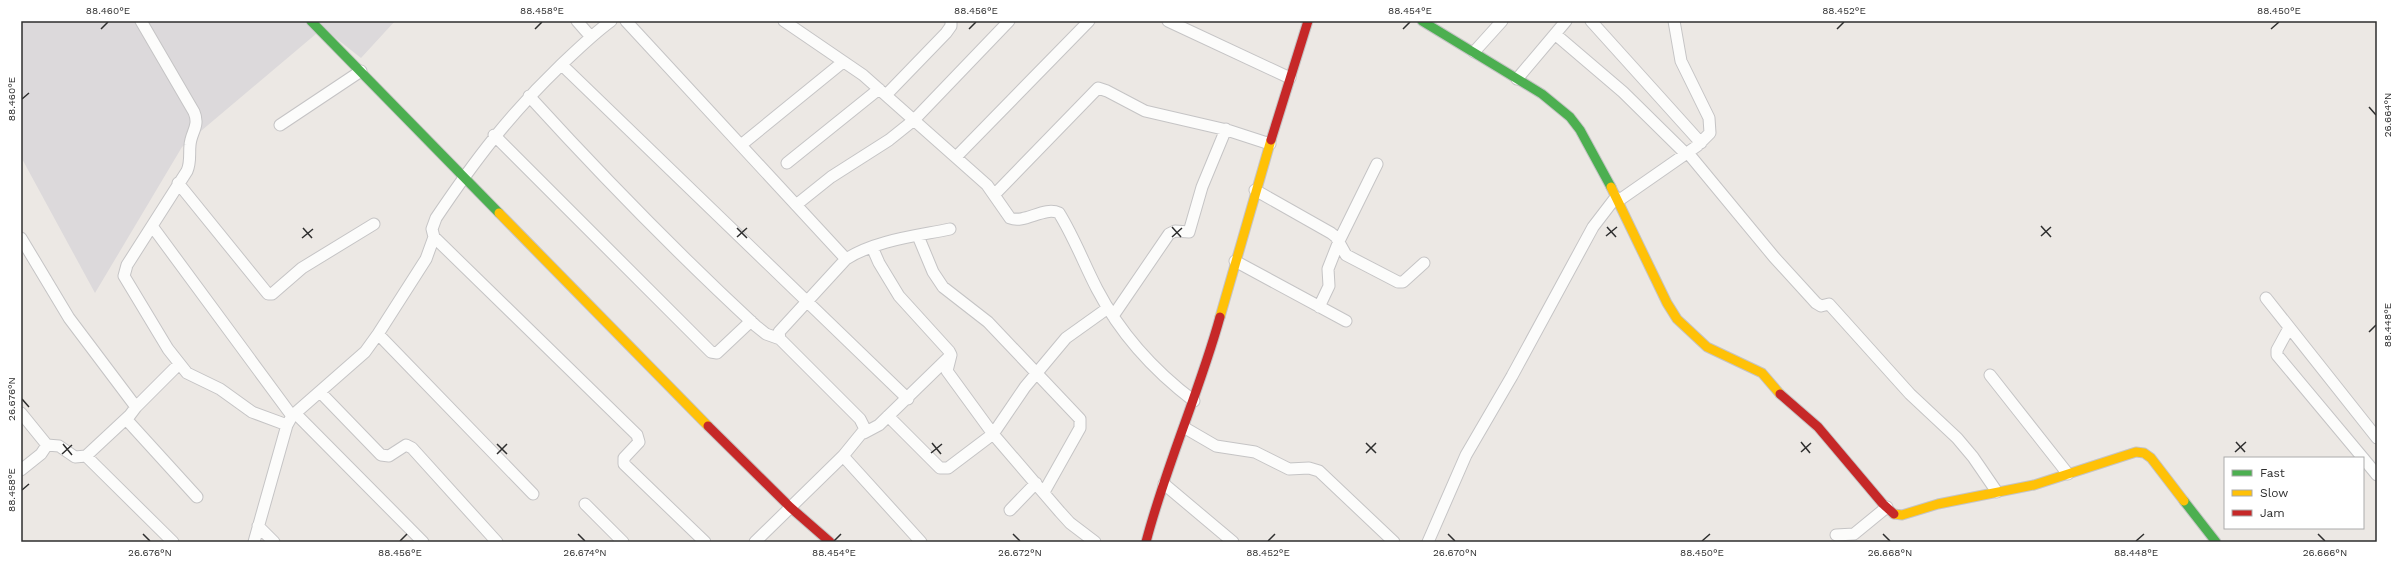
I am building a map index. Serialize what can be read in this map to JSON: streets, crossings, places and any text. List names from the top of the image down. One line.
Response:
{"legend":["Fast","Slow","Jam"],"coordinates":["88.460°E","88.458°E","88.456°E","88.454°E","88.452°E","88.450°E","26.664°N","88.448°E","26.676°N","26.674°N","26.672°N","26.670°N","26.668°N","26.666°N"]}
